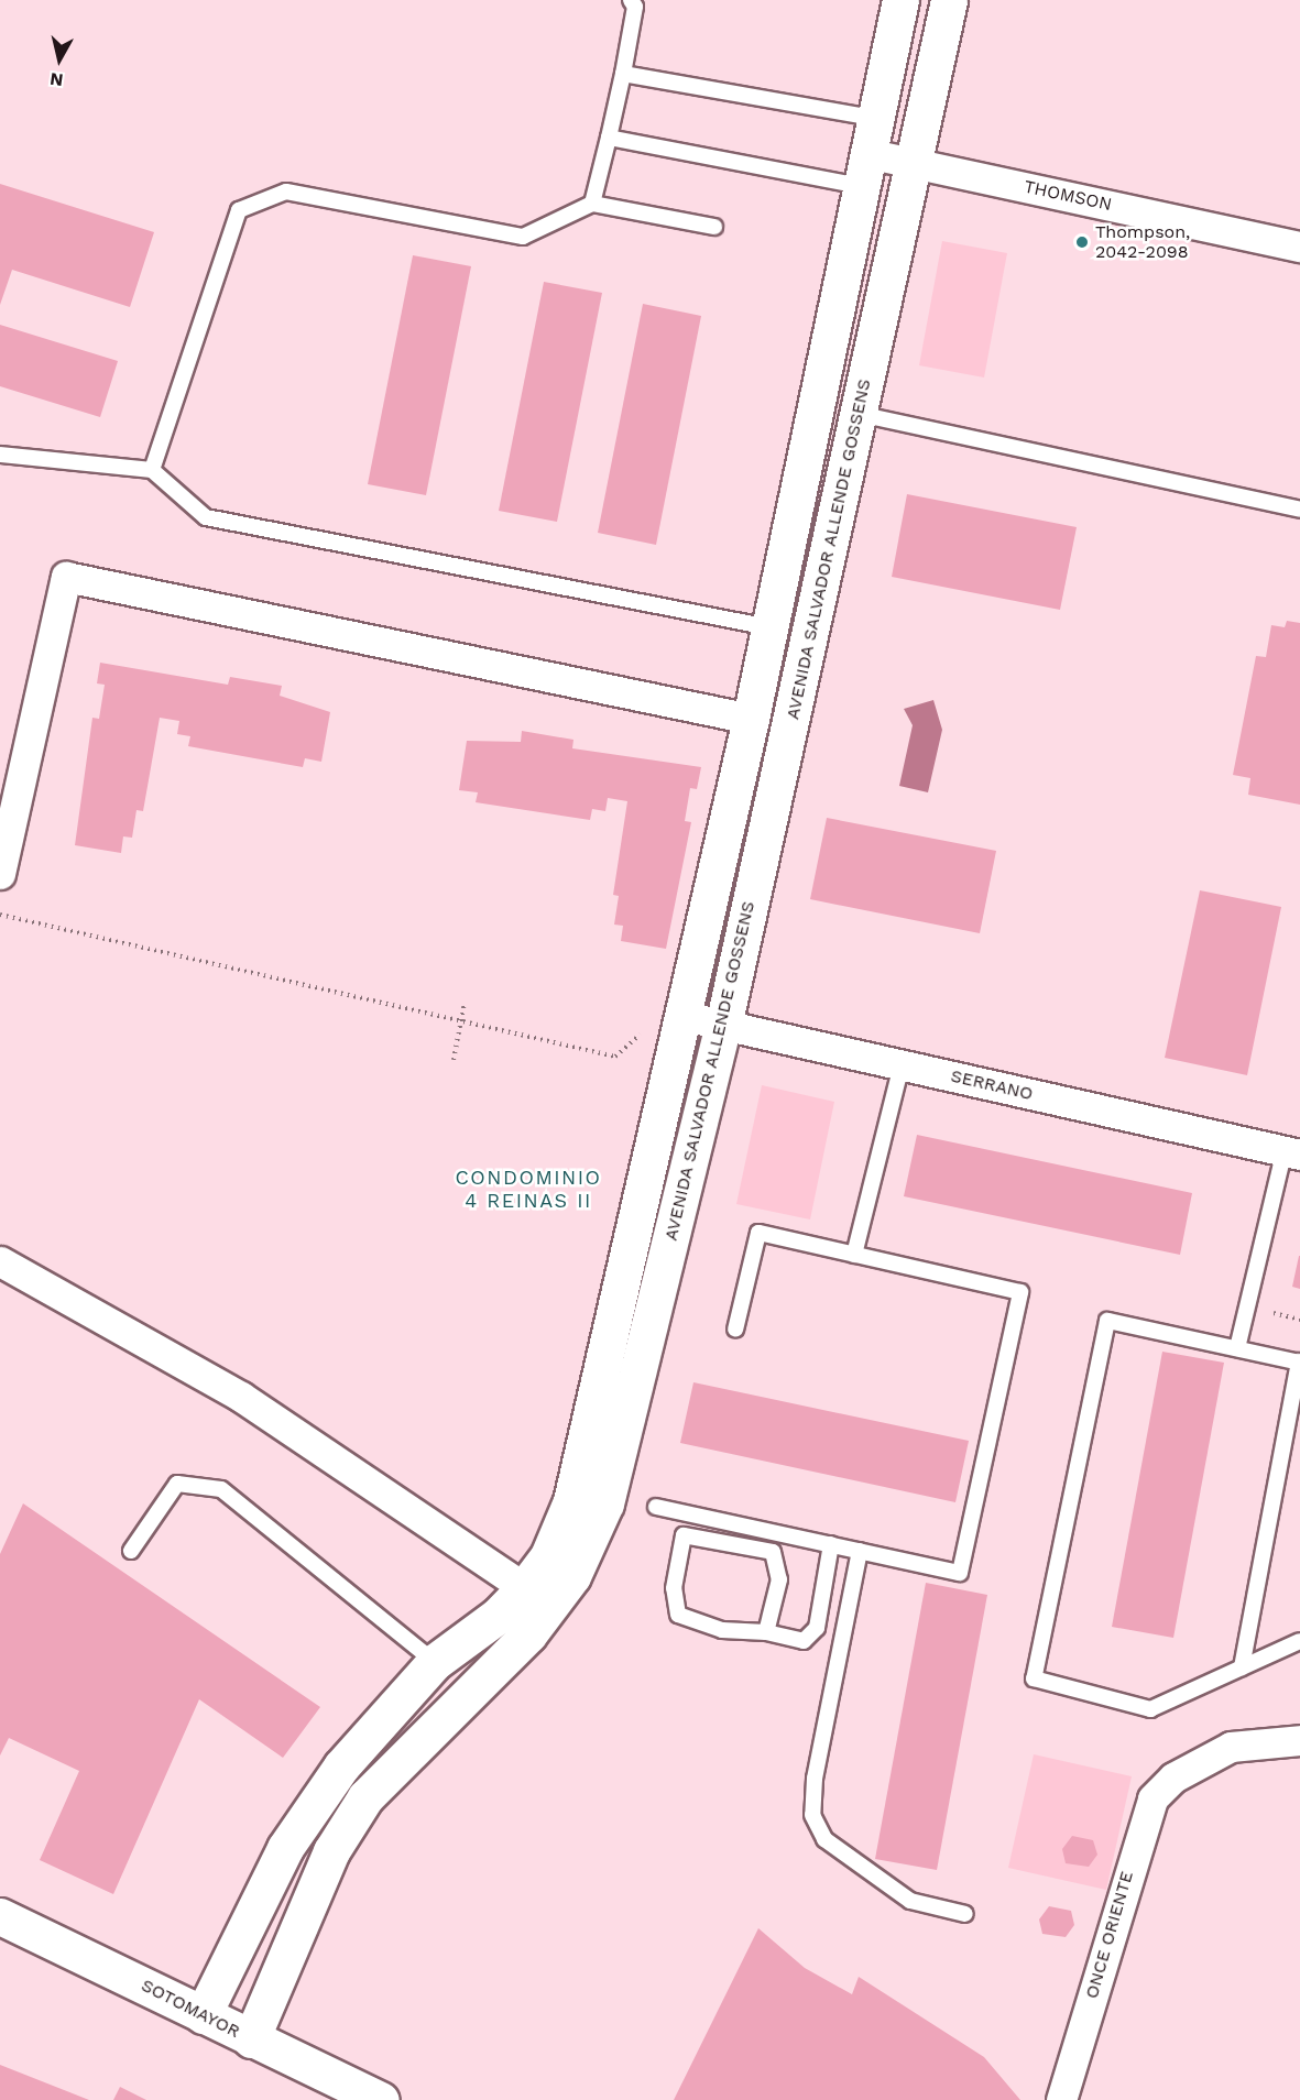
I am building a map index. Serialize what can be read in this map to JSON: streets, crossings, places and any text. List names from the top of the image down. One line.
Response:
{"streets":{"main road":["AVENIDA SALVADOR ALLENDE GOSSENS","SOTOMAYOR"],"street":["THOMSON","SERRANO","ONCE ORIENTE"]},"crossings":[["THOMSON","AVENIDA SALVADOR ALLENDE GOSSENS"],["AVENIDA SALVADOR ALLENDE GOSSENS","SERRANO"],["AVENIDA SALVADOR ALLENDE GOSSENS","SOTOMAYOR"]],"districts":["CONDOMINIO 4 REINAS II"],"places":["Thompson, 2042-2098"],"north":"bottom"}
